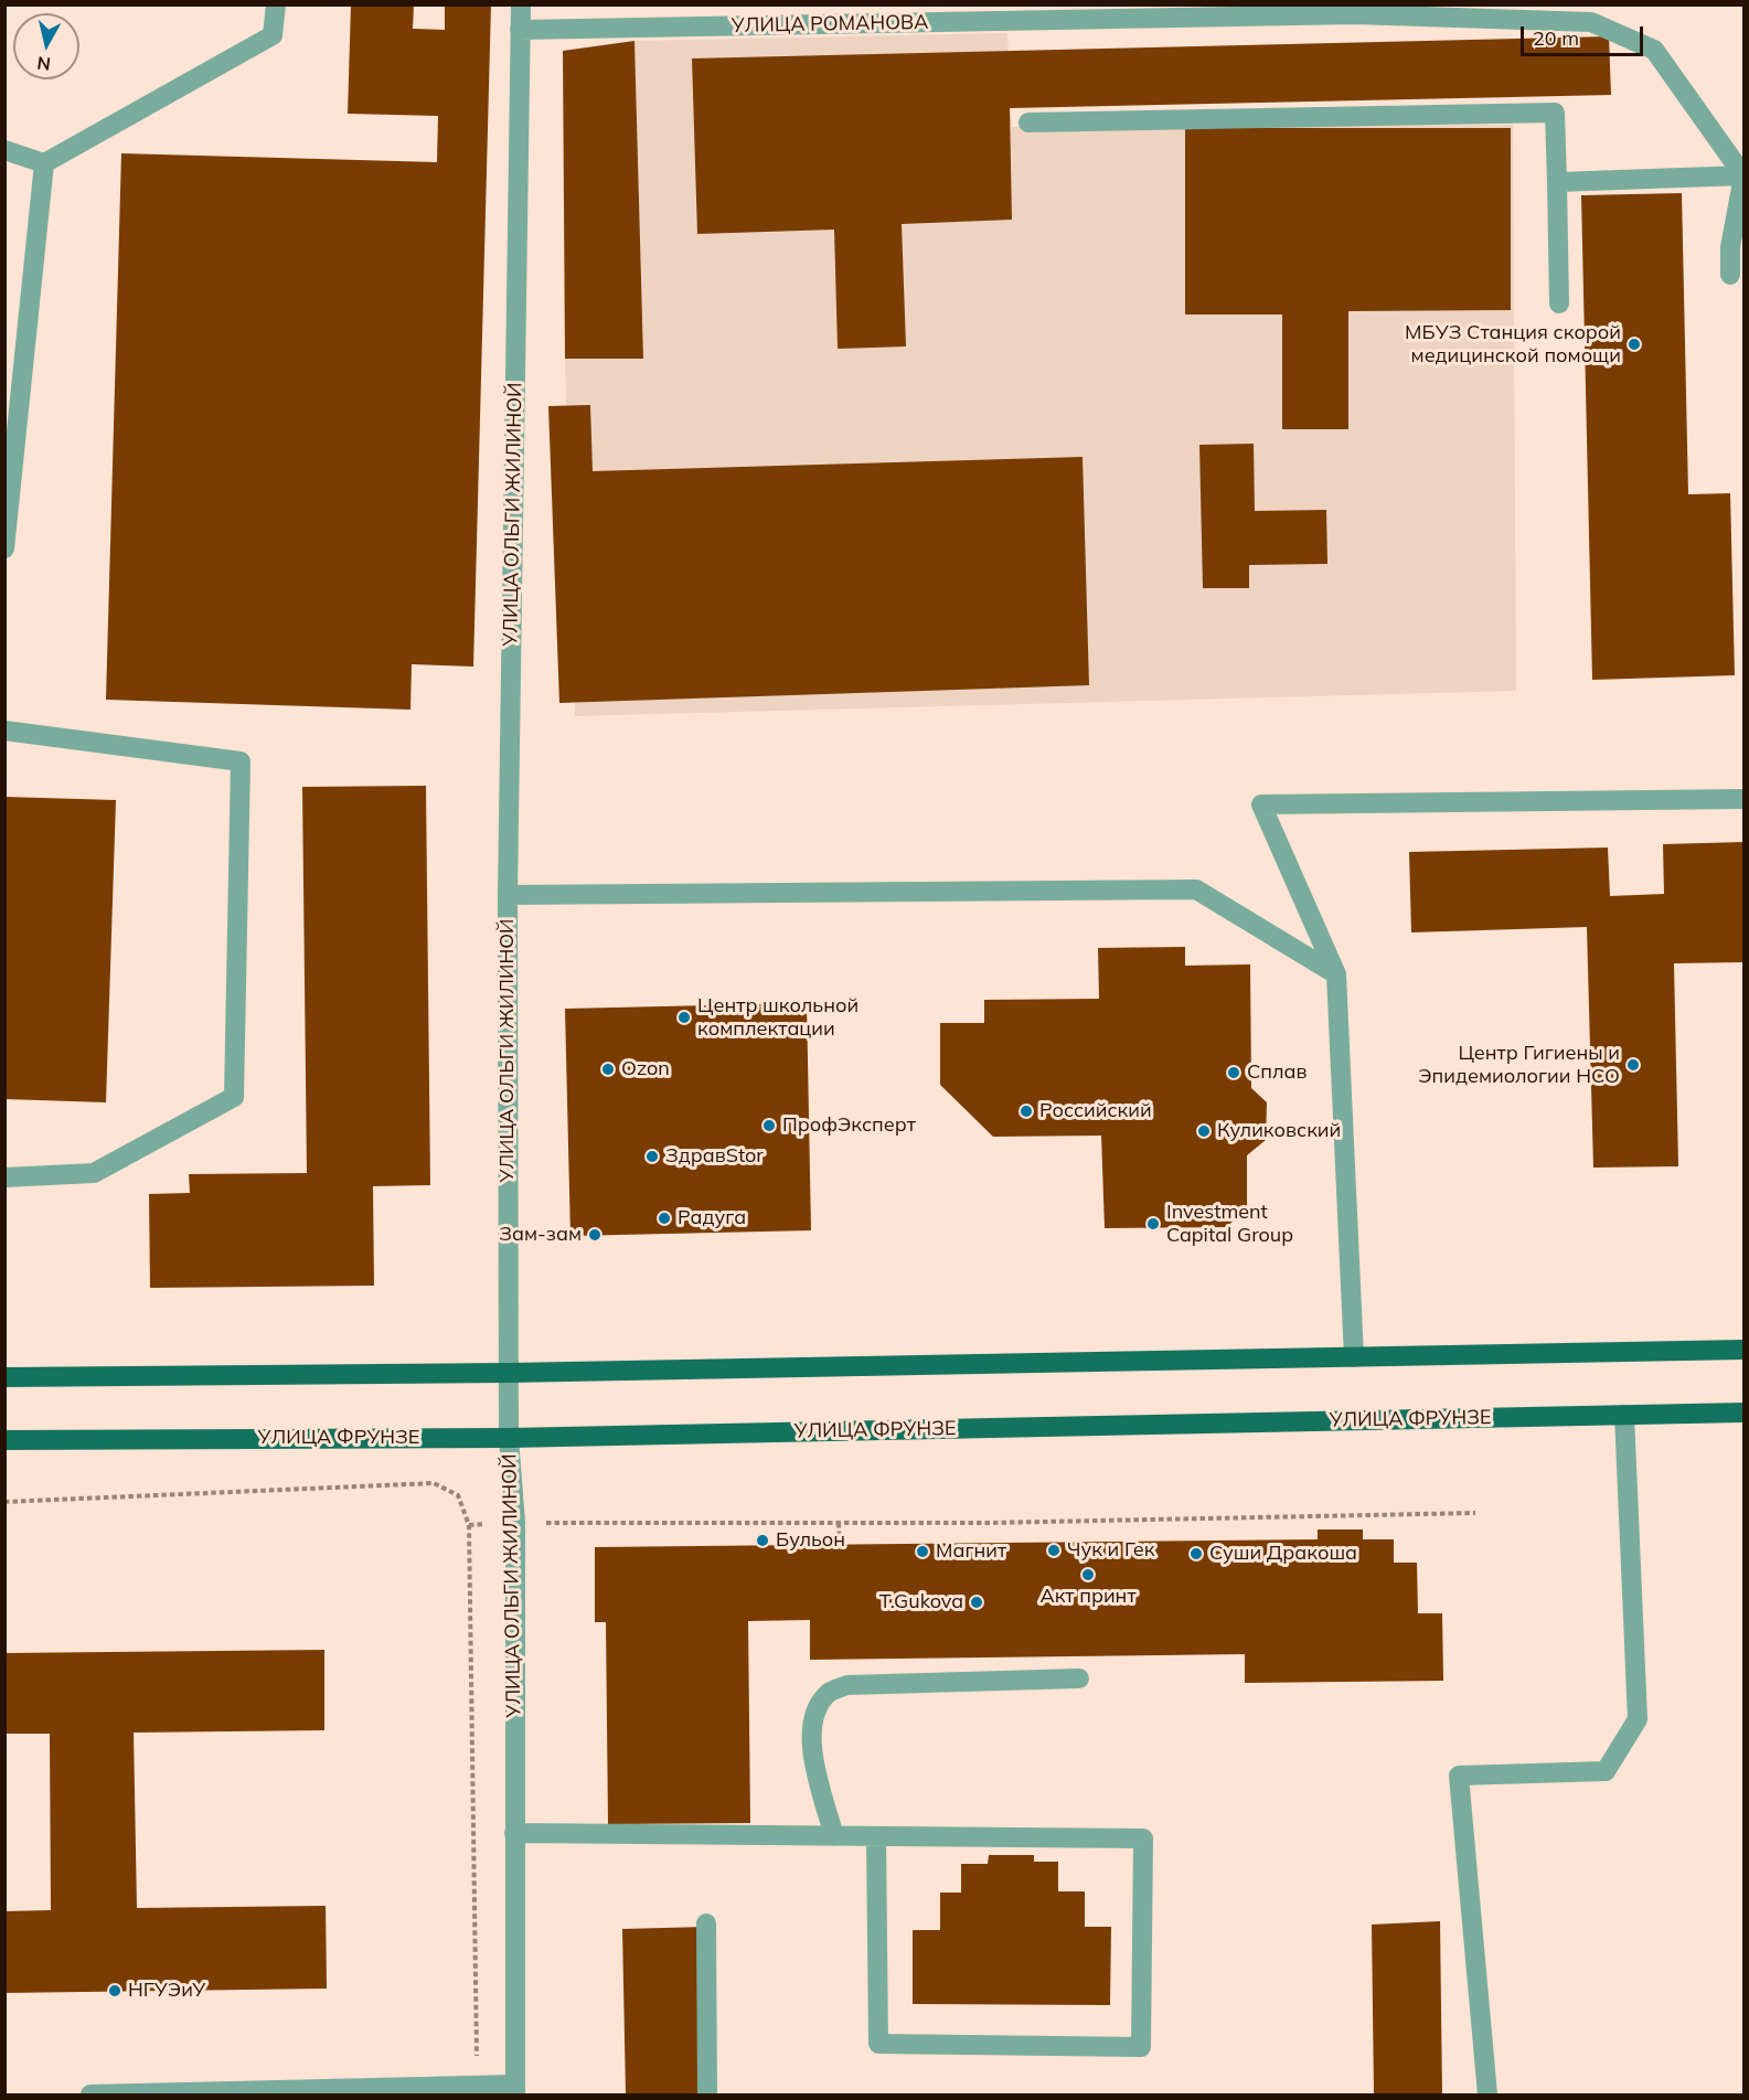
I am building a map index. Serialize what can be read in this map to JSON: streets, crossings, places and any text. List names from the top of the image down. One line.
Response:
{"streets":{"main road":["УЛИЦА ФРУНЗЕ"],"street":["УЛИЦА РОМАНОВА","УЛИЦА ОЛЬГИ ЖИЛИНОЙ"]},"crossings":[["УЛИЦА РОМАНОВА","УЛИЦА ОЛЬГИ ЖИЛИНОЙ"],["УЛИЦА ОЛЬГИ ЖИЛИНОЙ","УЛИЦА ФРУНЗЕ"]],"places":["МБУЗ Станция скорой медицинской помощи","Центр школьной комплектации","Центр Гигиены и Эпидемиологии НСО","Ozon","Сплав","Российский","ПрофЭксперт","Куликовский","ЗдравStor","Радуга","Investment Capital Group","Зам-зам","Бульон","Чук и Гек","Магнит","Суши Дракоша","Акт принт","T.Gukova","НГУЭиУ"],"scale_bar":"20 m","north":"bottom"}
